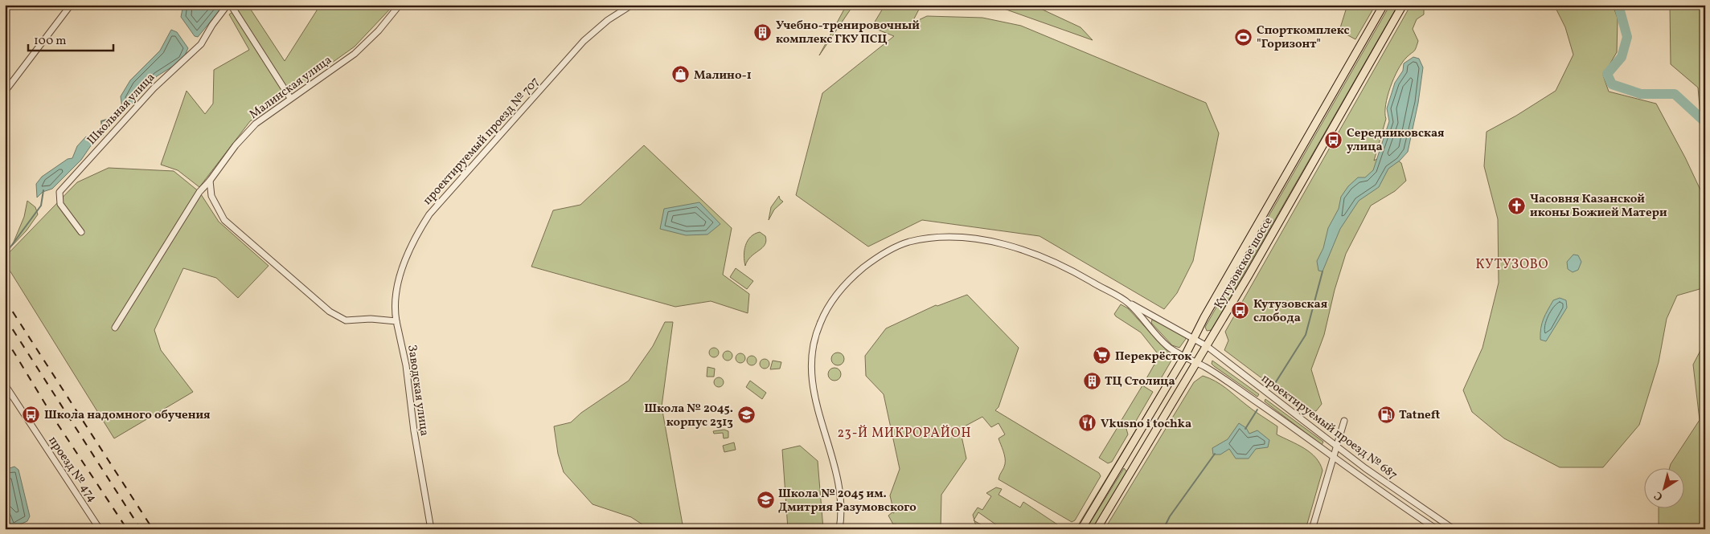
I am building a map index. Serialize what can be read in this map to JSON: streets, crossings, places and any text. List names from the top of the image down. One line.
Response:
{"streets":{"main road":["Кутузовское шоссе"],"street":["Малинская улица","Школьная улица","проектируемый проезд № 707","Заводская улица","проектируемый проезд № 687","проезд № 474"]},"crossings":[["проектируемый проезд № 707","Заводская улица"],["Кутузовское шоссе","проектируемый проезд № 687"]],"districts":["КУТУЗОВО","23-Й МИКРОРАЙОН"],"places":{"building":["Учебно-тренировочный комплекс ГКУ ПСЦ","ТЦ Столица"],"sports":["Спорткомплекс \"Горизонт\""],"shop":["Малино-1"],"bus stop":["Середниковская улица","Кутузовская слобода","Школа надомного обучения"],"church":["Часовня Казанской иконы Божией Матери"],"supermarket":["Перекрёсток"],"fuel station":["Tatneft"],"school or university":["Школа № 2045. корпус 2313","Школа № 2045 им. Дмитрия Разумовского"],"restaurant":["Vkusno i tochka"]},"scale_bar":"100 m","north":"bottom left"}
